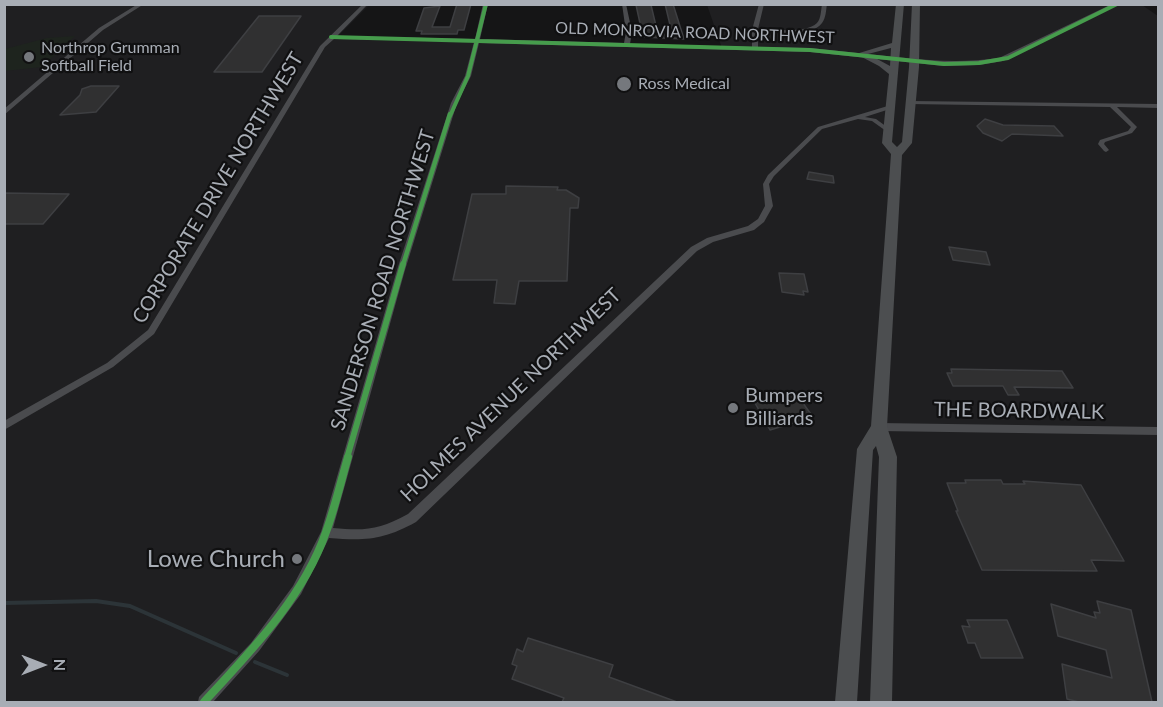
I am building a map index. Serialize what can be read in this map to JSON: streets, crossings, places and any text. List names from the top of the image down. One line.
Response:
{"streets":{"street":["OLD MONROVIA ROAD NORTHWEST","CORPORATE DRIVE NORTHWEST","SANDERSON ROAD NORTHWEST","HOLMES AVENUE NORTHWEST","THE BOARDWALK"]},"crossings":[["OLD MONROVIA ROAD NORTHWEST","CORPORATE DRIVE NORTHWEST"],["OLD MONROVIA ROAD NORTHWEST","SANDERSON ROAD NORTHWEST"],["SANDERSON ROAD NORTHWEST","HOLMES AVENUE NORTHWEST"]],"places":["Northrop Grumman Softball Field","Ross Medical","Bumpers Billiards","Lowe Church"],"north":"right"}
